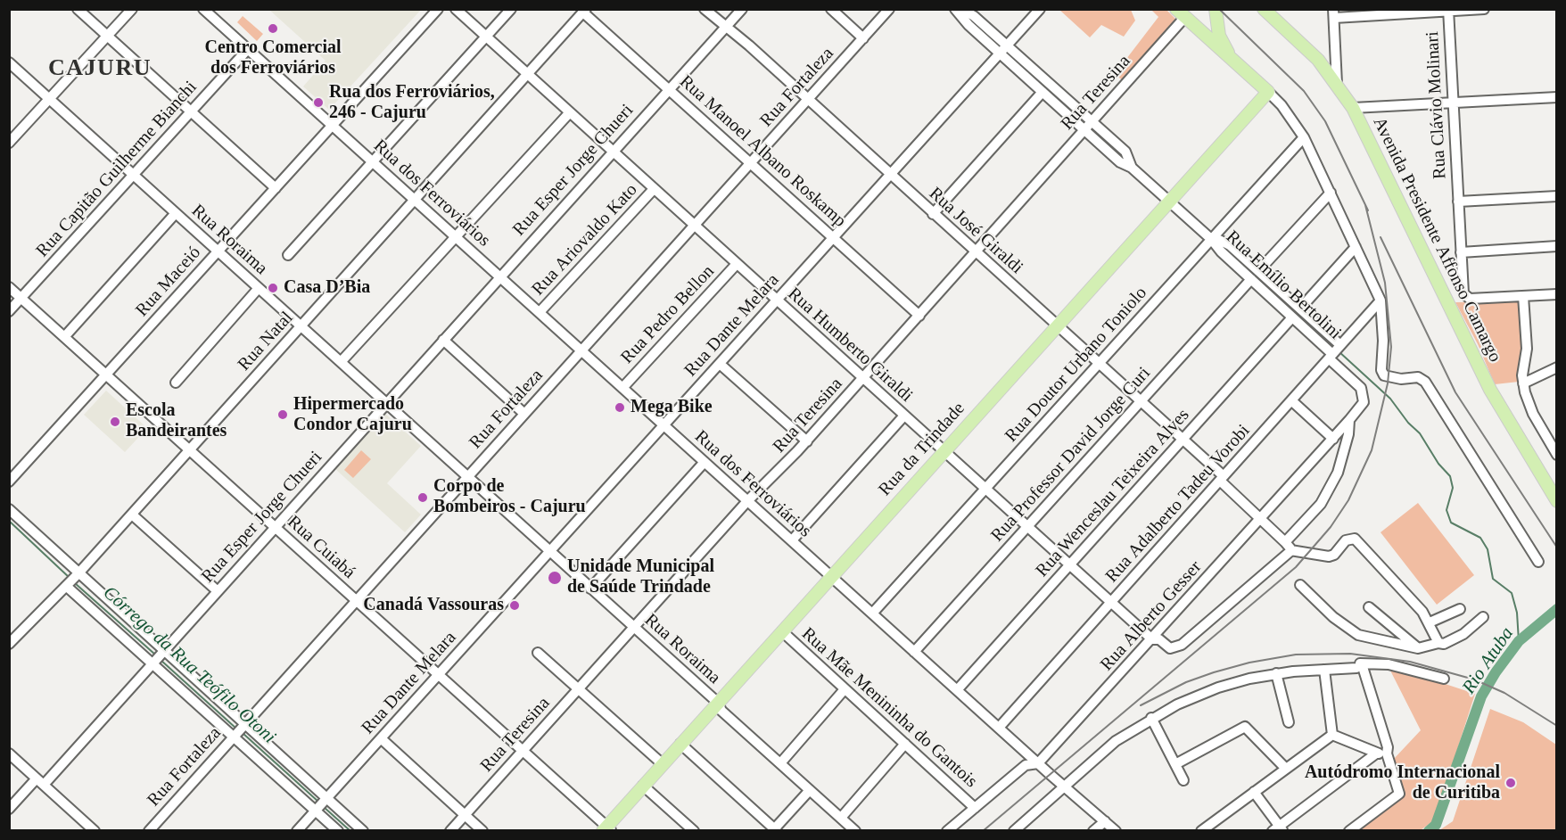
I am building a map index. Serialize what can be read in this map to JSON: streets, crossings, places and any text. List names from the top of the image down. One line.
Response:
{"streets":{"main road":["Avenida Presidente Affonso Camargo","Rua da Trindade"],"street":["Rua Fortaleza","Rua Teresina","Rua Clávio Molinari","Rua Manoel Albano Roskamp","Rua Capitão Guilherme Bianchi","Rua Esper Jorge Chueri","Rua dos Ferroviários","Rua José Giraldi","Rua Roraima","Rua Ariovaldo Kato","Rua Maceió","Rua Emílio Bertolini","Rua Pedro Bellon","Rua Dante Melara","Rua Natal","Rua Humberto Giraldi","Rua Doutor Urbano Toniolo","Rua Professor David Jorge Curi","Rua Wenceslau Teixeira Alves","Rua Adalberto Tadeu Vorobi","Rua Cuiabá","Rua Alberto Gesser","Rua Mãe Menininha do Gantois"]},"crossings":[["Rua Fortaleza","Rua Manoel Albano Roskamp"],["Rua Fortaleza","Rua dos Ferroviários"],["Rua Fortaleza","Rua José Giraldi"],["Rua Fortaleza","Rua Roraima"],["Rua Fortaleza","Rua Humberto Giraldi"],["Rua Fortaleza","Rua Cuiabá"],["Rua Teresina","Rua Manoel Albano Roskamp"],["Rua Teresina","Rua dos Ferroviários"],["Rua Teresina","Rua José Giraldi"],["Rua Teresina","Rua Roraima"],["Rua Teresina","Rua Emílio Bertolini"],["Rua Teresina","Rua Humberto Giraldi"],["Rua Teresina","Rua Cuiabá"],["Rua Manoel Albano Roskamp","Rua Esper Jorge Chueri"],["Rua Manoel Albano Roskamp","Rua Dante Melara"],["Rua Manoel Albano Roskamp","Rua Natal"],["Rua Capitão Guilherme Bianchi","Rua dos Ferroviários"],["Rua Capitão Guilherme Bianchi","Rua Roraima"],["Rua Capitão Guilherme Bianchi","Rua Cuiabá"],["Rua Esper Jorge Chueri","Rua dos Ferroviários"],["Rua Esper Jorge Chueri","Rua José Giraldi"],["Rua Esper Jorge Chueri","Rua Roraima"],["Rua Esper Jorge Chueri","Rua Humberto Giraldi"],["Rua Esper Jorge Chueri","Rua Cuiabá"],["Rua dos Ferroviários","Rua Ariovaldo Kato"],["Rua dos Ferroviários","Rua Maceió"],["Rua dos Ferroviários","Rua Pedro Bellon"],["Rua dos Ferroviários","Rua Dante Melara"],["Rua dos Ferroviários","Rua Natal"],["Rua dos Ferroviários","Rua Doutor Urbano Toniolo"],["Rua dos Ferroviários","Rua da Trindade"],["Rua dos Ferroviários","Rua Professor David Jorge Curi"],["Rua dos Ferroviários","Rua Wenceslau Teixeira Alves"],["Rua dos Ferroviários","Rua Adalberto Tadeu Vorobi"],["Rua dos Ferroviários","Rua Alberto Gesser"],["Rua José Giraldi","Rua Dante Melara"],["Rua José Giraldi","Rua Doutor Urbano Toniolo"],["Rua José Giraldi","Rua da Trindade"],["Rua José Giraldi","Rua Professor David Jorge Curi"],["Rua José Giraldi","Rua Wenceslau Teixeira Alves"],["Rua José Giraldi","Rua Adalberto Tadeu Vorobi"],["Rua José Giraldi","Rua Alberto Gesser"],["Rua Roraima","Rua Maceió"],["Rua Roraima","Rua Dante Melara"],["Rua Roraima","Rua Natal"],["Rua Roraima","Rua da Trindade"],["Rua Ariovaldo Kato","Rua Humberto Giraldi"],["Rua Maceió","Rua Cuiabá"],["Rua Emílio Bertolini","Rua Dante Melara"],["Rua Emílio Bertolini","Rua Doutor Urbano Toniolo"],["Rua Emílio Bertolini","Rua da Trindade"],["Rua Emílio Bertolini","Rua Professor David Jorge Curi"],["Rua Emílio Bertolini","Rua Wenceslau Teixeira Alves"],["Rua Emílio Bertolini","Rua Adalberto Tadeu Vorobi"],["Rua Emílio Bertolini","Rua Alberto Gesser"],["Rua Pedro Bellon","Rua Humberto Giraldi"],["Rua Dante Melara","Rua Humberto Giraldi"],["Rua Dante Melara","Rua Cuiabá"],["Rua Natal","Rua Humberto Giraldi"],["Rua Natal","Rua Cuiabá"],["Rua Humberto Giraldi","Rua Doutor Urbano Toniolo"],["Rua Humberto Giraldi","Rua da Trindade"],["Rua Humberto Giraldi","Rua Professor David Jorge Curi"],["Rua Humberto Giraldi","Rua Wenceslau Teixeira Alves"],["Rua Humberto Giraldi","Rua Adalberto Tadeu Vorobi"],["Rua Humberto Giraldi","Rua Alberto Gesser"],["Rua da Trindade","Rua Cuiabá"],["Rua da Trindade","Rua Mãe Menininha do Gantois"],["Rua Alberto Gesser","Rua Mãe Menininha do Gantois"]],"districts":["CAJURU"],"water":["Rio Atuba","Córrego da Rua Teófilo Otoni"],"places":["Centro Comercial dos Ferroviários","Rua dos Ferroviários, 246 - Cajuru","Casa D’Bia","Mega Bike","Hipermercado Condor Cajuru","Escola Bandeirantes","Corpo de Bombeiros - Cajuru","Unidade Municipal de Saúde Trindade","Canadá Vassouras","Autódromo Internacional de Curitiba"]}
